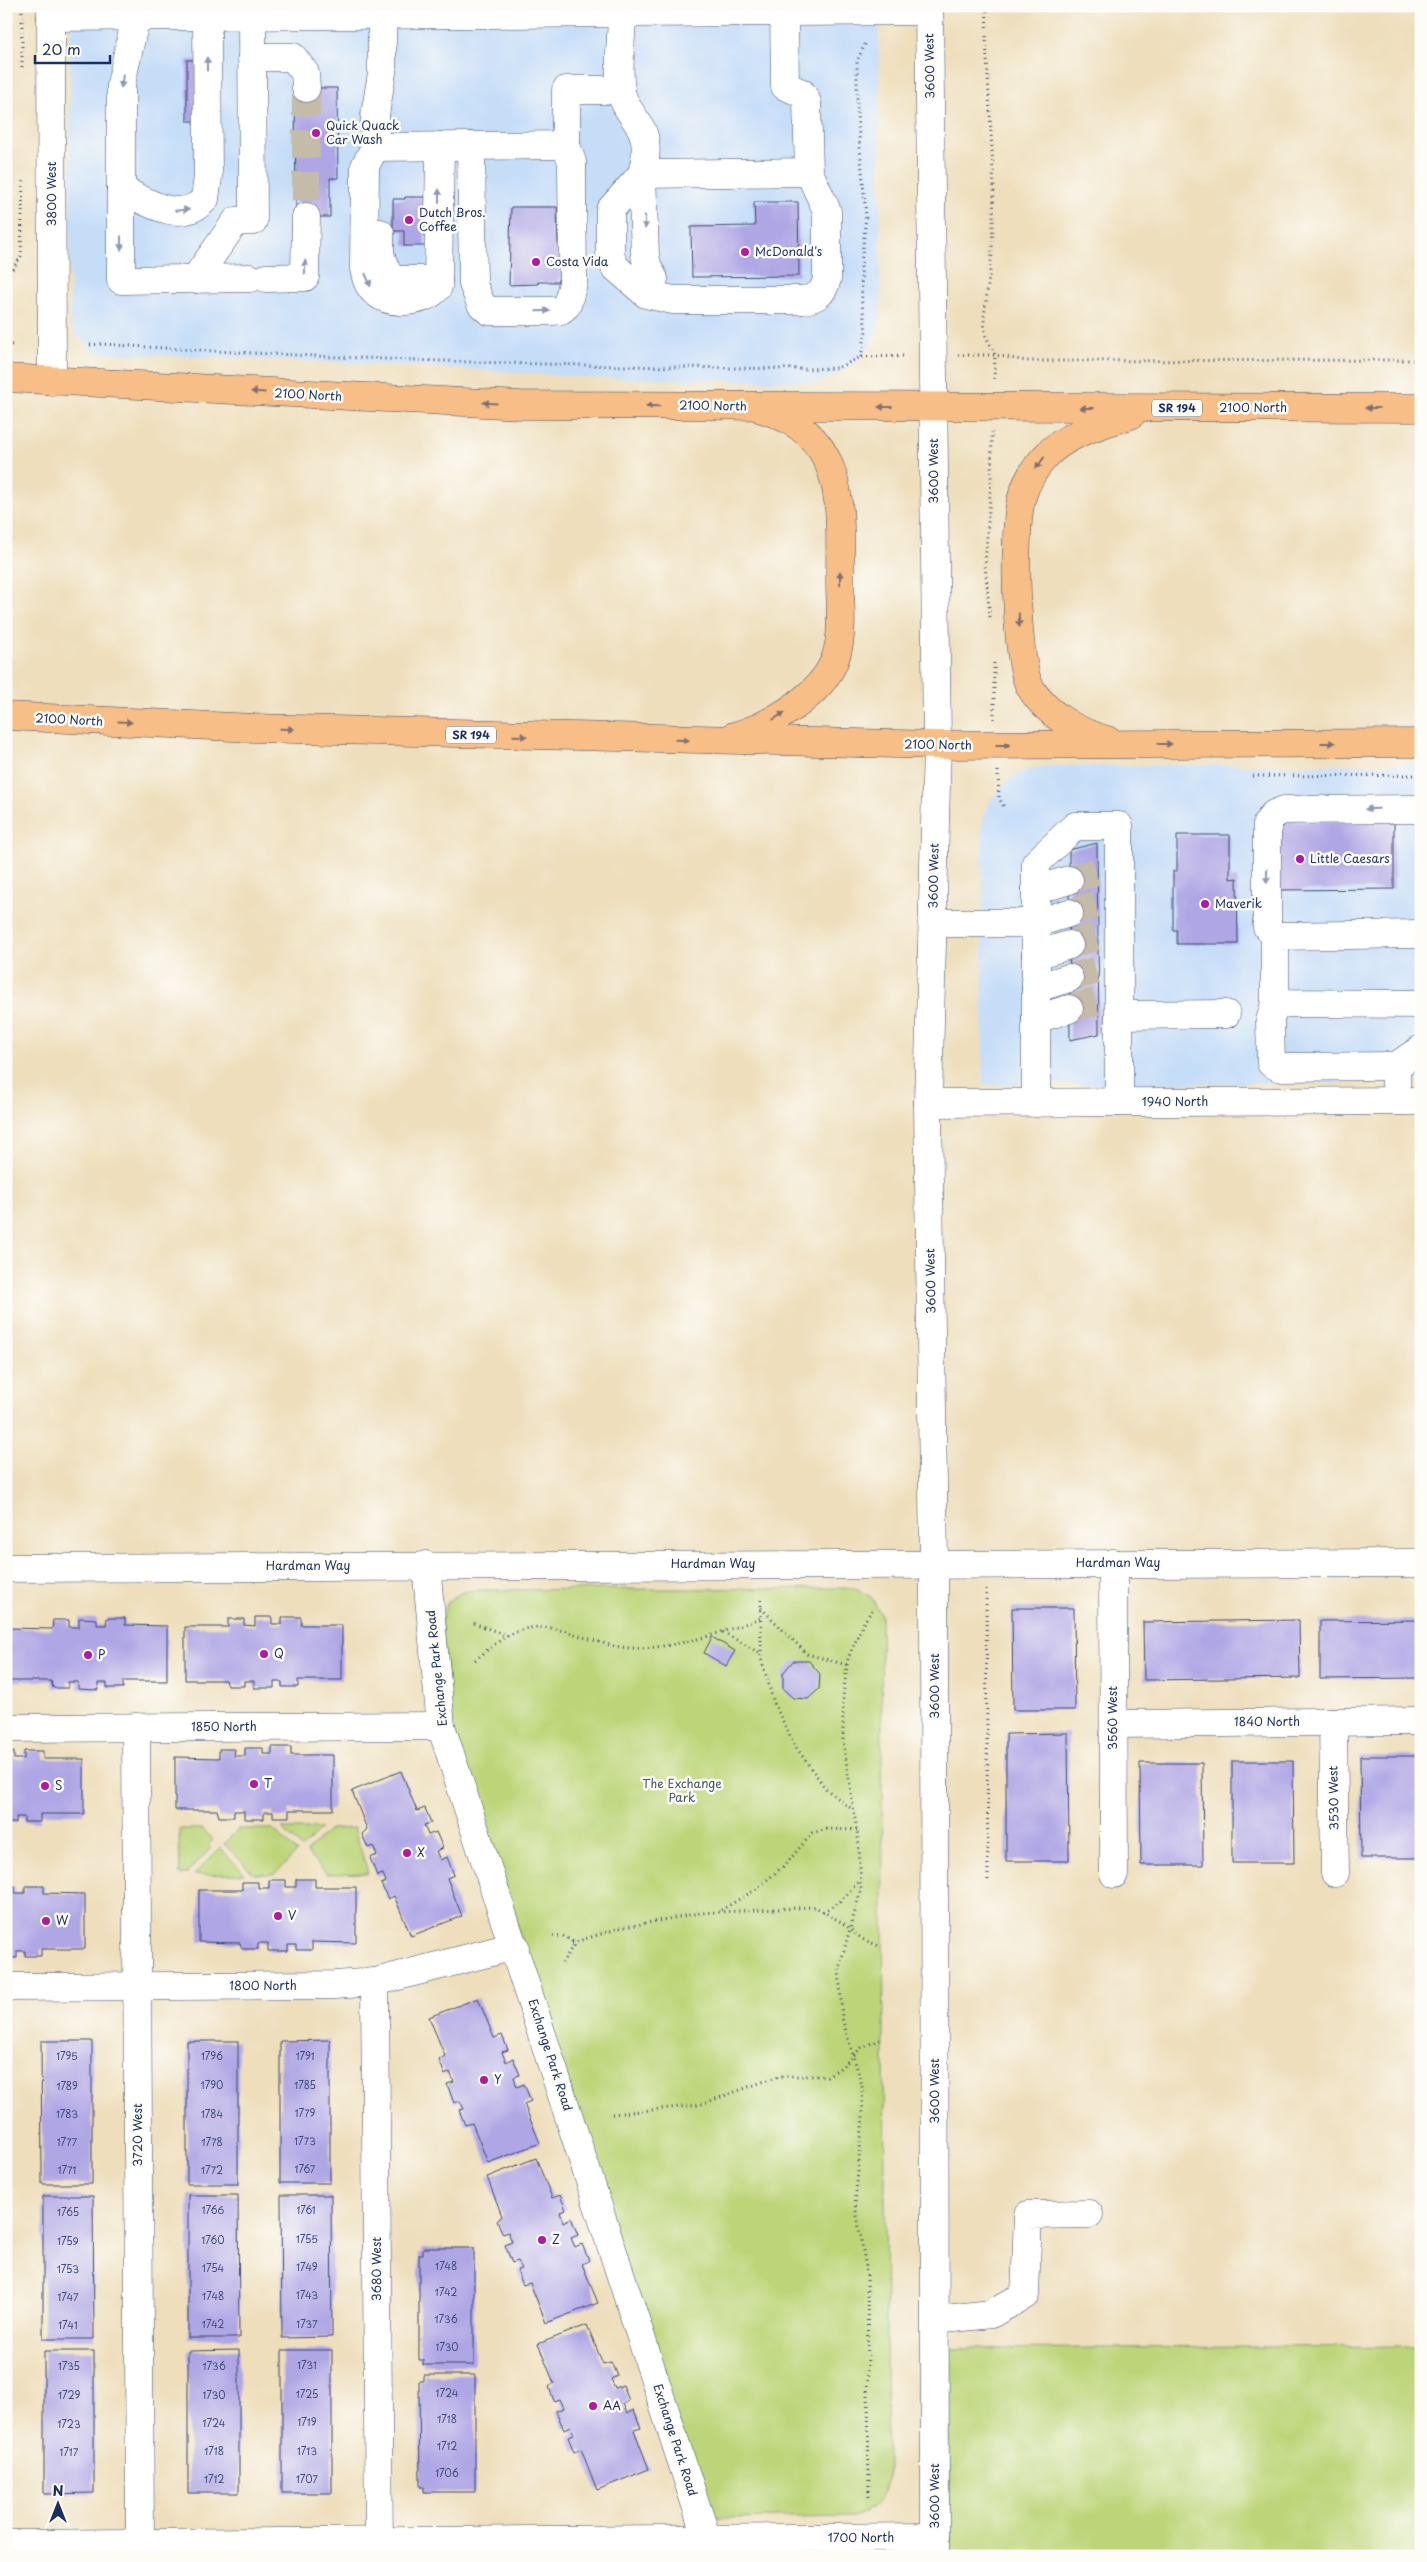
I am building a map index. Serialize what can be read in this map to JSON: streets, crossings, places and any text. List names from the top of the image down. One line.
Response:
{"streets":{"highway":["2100 North","SR 194"],"street":["3600 West","3800 West","1940 North","Hardman Way","Exchange Park Road","3560 West","1840 North","1850 North","3530 West","1800 North","3720 West","3680 West","1700 North"]},"crossings":[["3600 West","2100 North"],["3600 West","1940 North"],["3600 West","Hardman Way"],["3600 West","1700 North"],["3800 West","2100 North"],["Hardman Way","Exchange Park Road"],["Hardman Way","3560 West"],["Exchange Park Road","1850 North"],["Exchange Park Road","1800 North"],["Exchange Park Road","1700 North"],["3560 West","1840 North"],["1840 North","3530 West"],["1850 North","3720 West"],["1800 North","3720 West"],["1800 North","3680 West"],["3720 West","1700 North"],["3680 West","1700 North"]],"parks":["The Exchange Park"],"places":["Quick Quack Car Wash","Dutch Bros. Coffee","McDonald's","Costa Vida","Little Caesars","Maverik","Q","P","T","S","X","V","W","Y","Z","AA"],"house_numbers":["1795","1796","1791","1790","1785","1789","1779","1783","1784","1773","1777","1778","1767","1771","1772","1766","1761","1765","1755","1760","1759","1748","1749","1754","1753","1742","1743","1748","1747","1736","1742","1737","1741","1730","1731","1735","1736","1724","1725","1729","1730","1718","1719","1724","1723","1712","1718","1713","1717","1706","1712","1707"],"scale_bar":"20 m","north":"top"}
